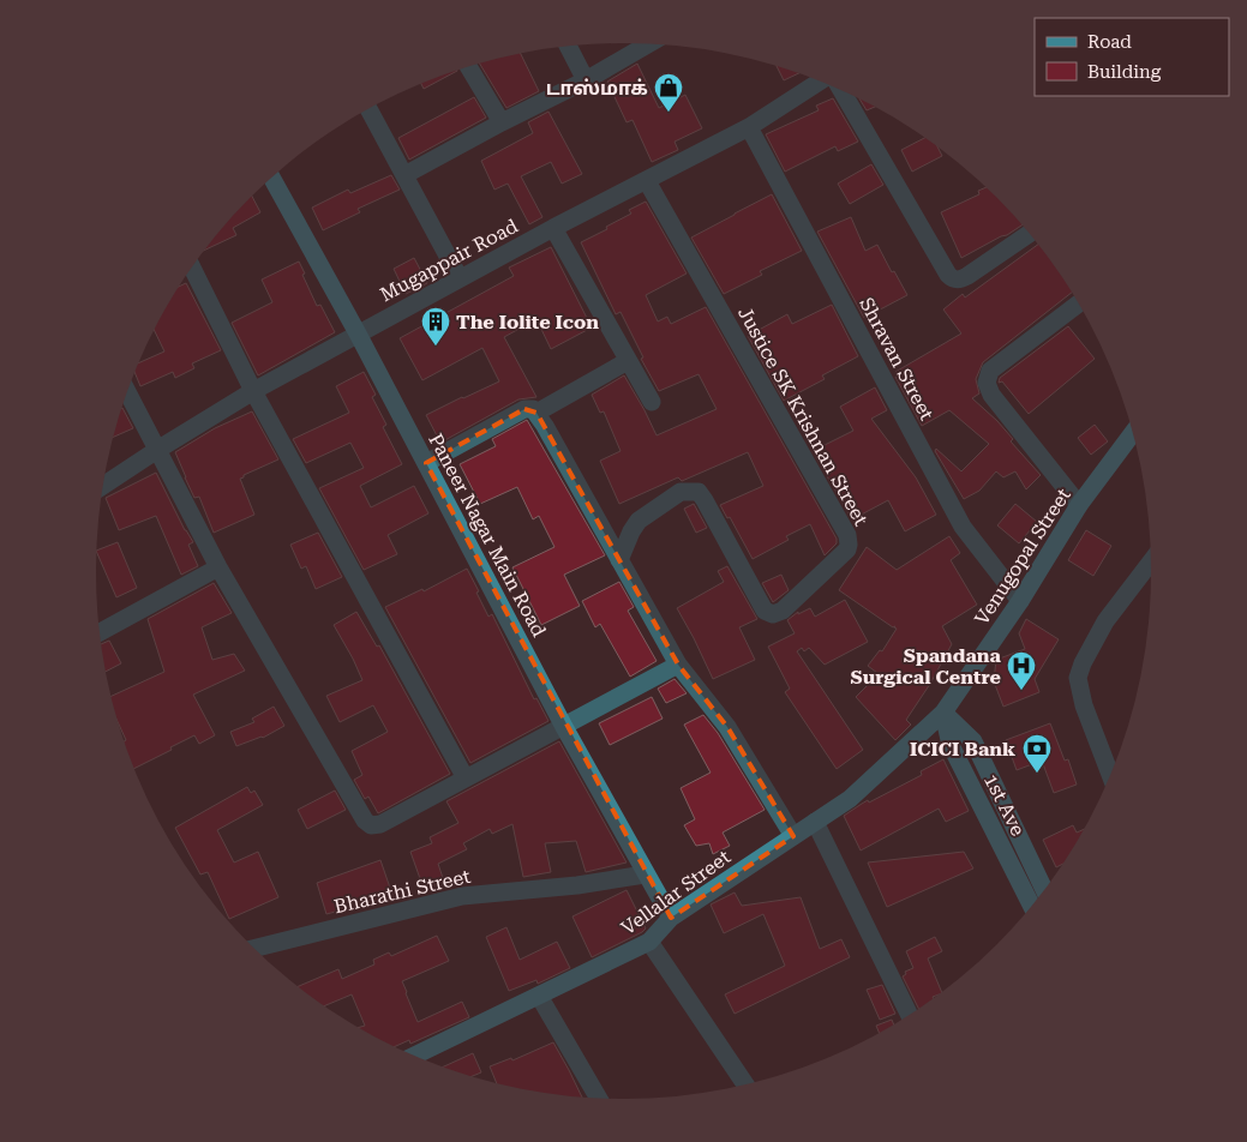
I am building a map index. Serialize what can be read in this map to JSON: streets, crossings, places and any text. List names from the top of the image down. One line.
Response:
{"streets":{"street":["Mugappair Road","Shravan Street","Justice SK Krishnan Street","Paneer Nagar Main Road","Venugopal Street","1st Ave","Bharathi Street","Vellalar Street"]},"crossings":[["Mugappair Road","Shravan Street"],["Mugappair Road","Justice SK Krishnan Street"],["Mugappair Road","Paneer Nagar Main Road"],["Shravan Street","Venugopal Street"],["Paneer Nagar Main Road","Bharathi Street"],["Paneer Nagar Main Road","Vellalar Street"],["Venugopal Street","1st Ave"],["Venugopal Street","Vellalar Street"],["1st Ave","Vellalar Street"]],"places":{"shop":["டாஸ்மாக்"],"building":["The Iolite Icon"],"hospital":["Spandana Surgical Centre"],"bank":["ICICI Bank"]},"legend":["Road","Building"]}
